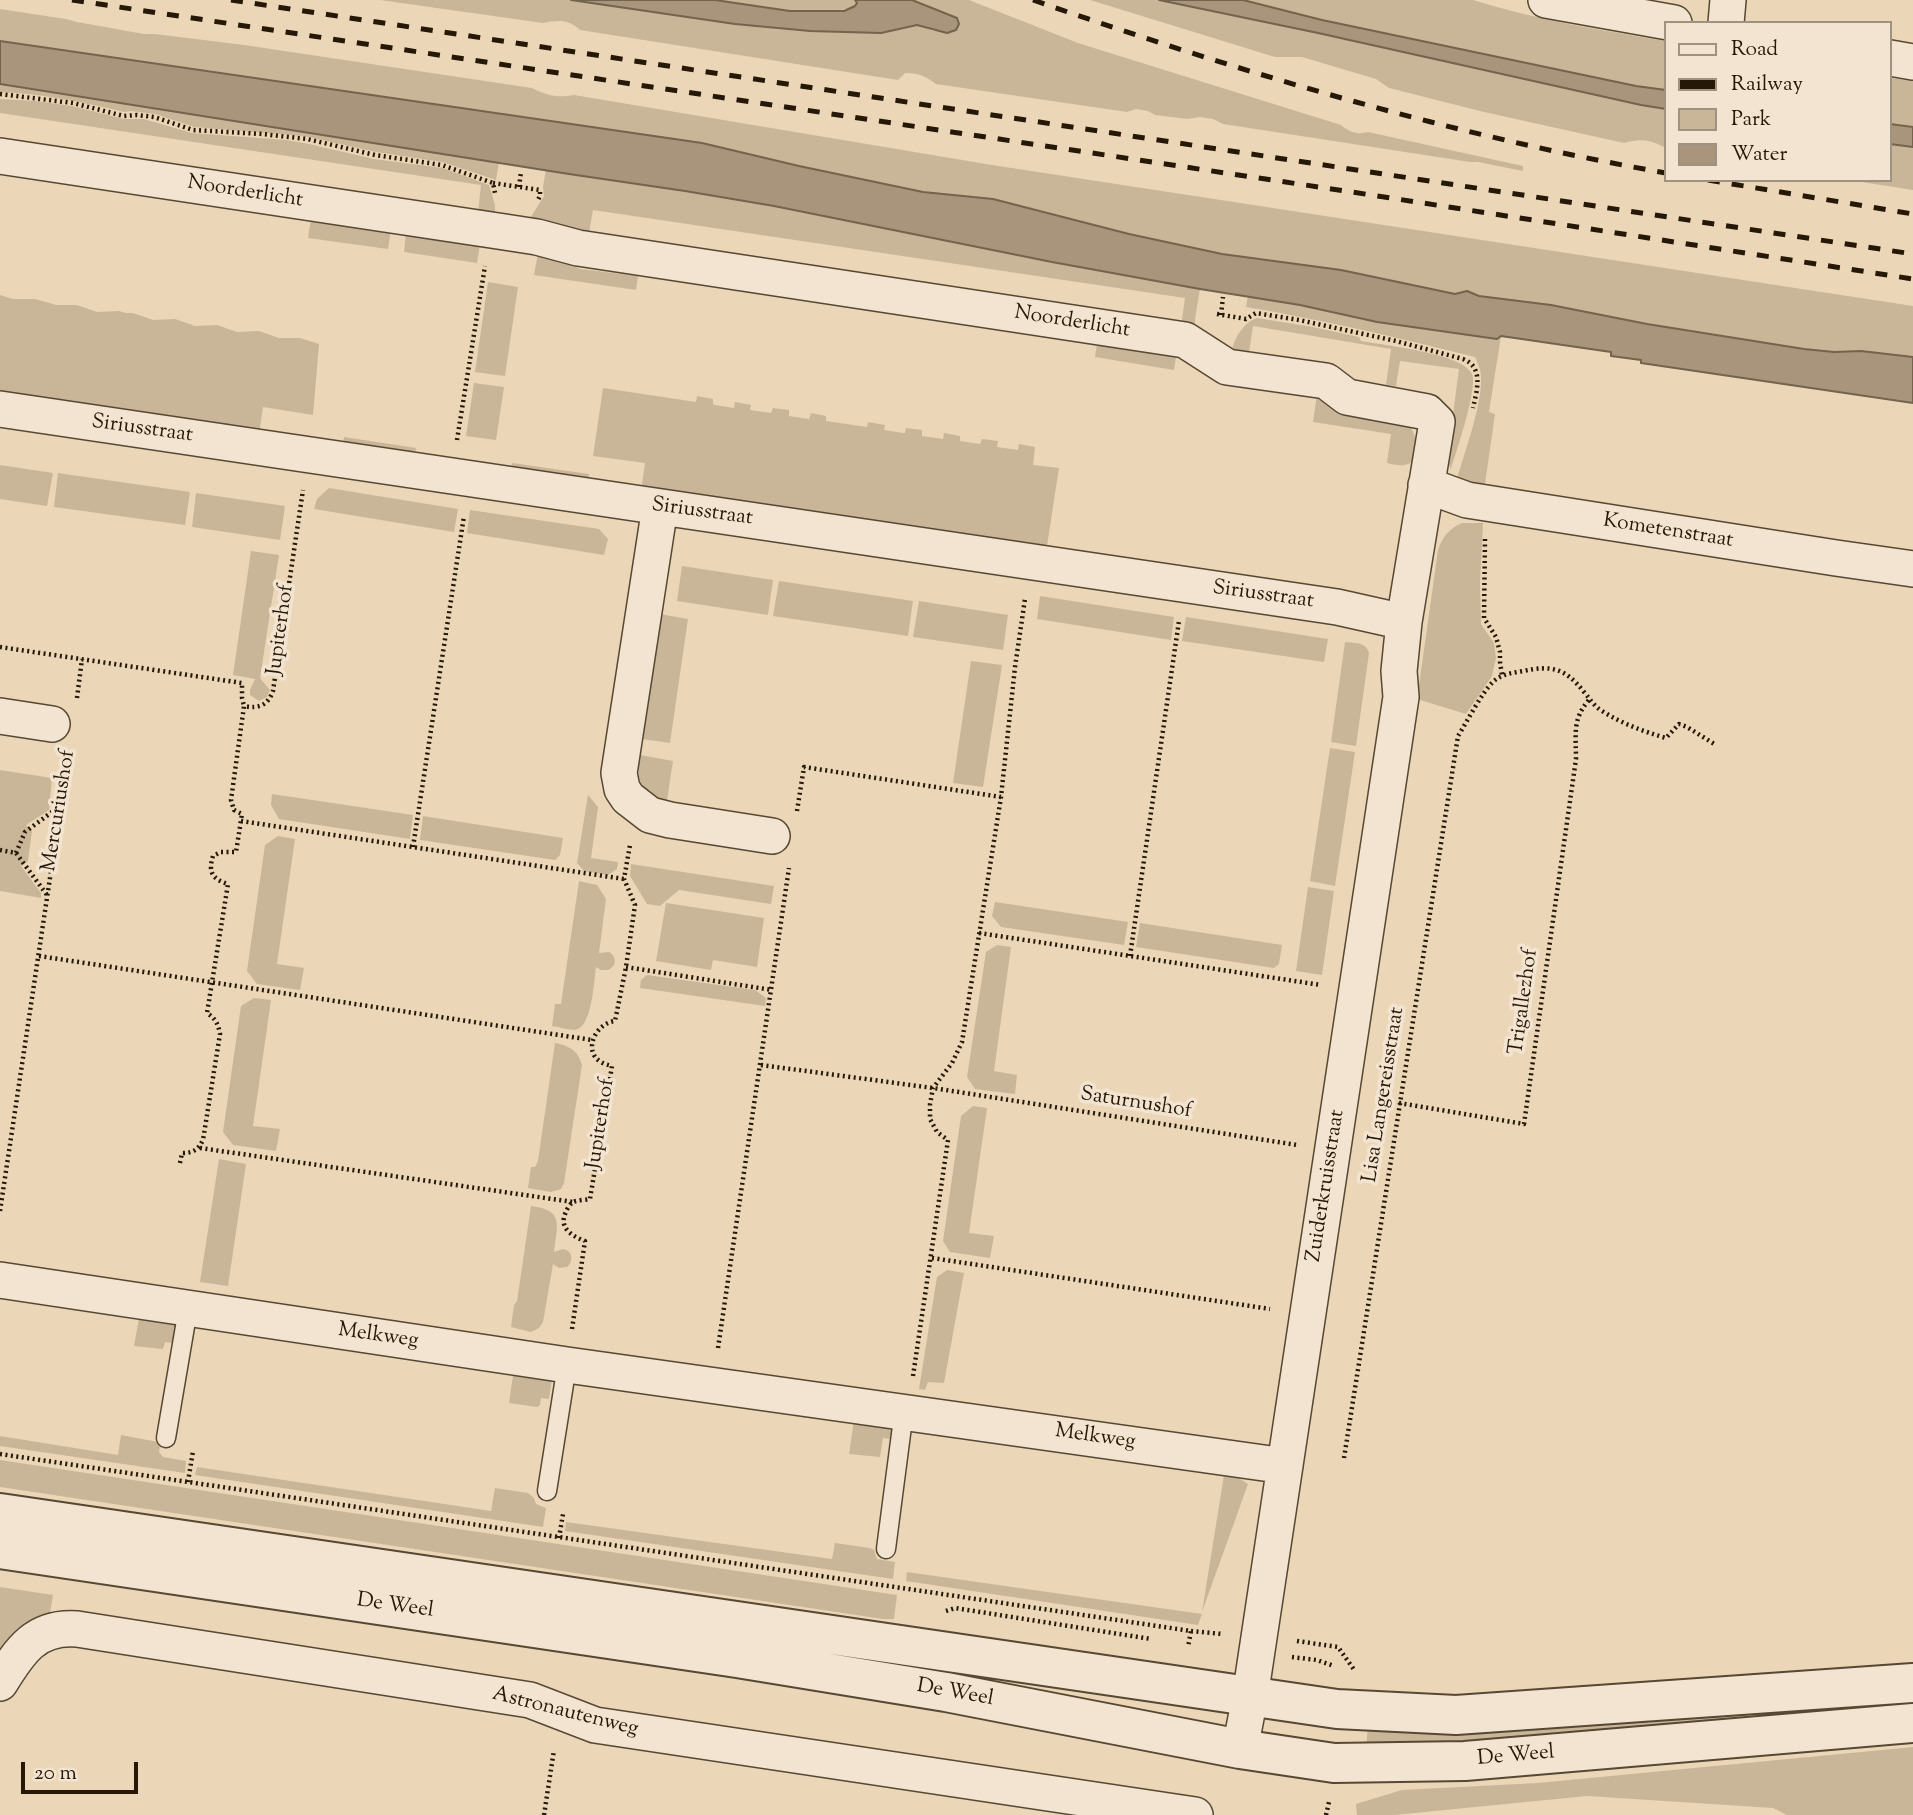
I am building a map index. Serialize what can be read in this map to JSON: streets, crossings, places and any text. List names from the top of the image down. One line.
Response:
{"streets":{"street":["Noorderlicht","Siriusstraat","Kometenstraat","Mercuriushof","Zuiderkruisstraat","Melkweg","De Weel","Astronautenweg"],"path":["Jupiterhof","Trigallezhof","Lisa Langereisstraat","Saturnushof"]},"crossings":[["Noorderlicht","Siriusstraat"],["Noorderlicht","Kometenstraat"],["Noorderlicht","Zuiderkruisstraat"],["Siriusstraat","Jupiterhof"],["Siriusstraat","Zuiderkruisstraat"],["Trigallezhof","Lisa Langereisstraat"],["Saturnushof","Zuiderkruisstraat"],["Zuiderkruisstraat","Melkweg"],["Zuiderkruisstraat","De Weel"]],"legend":["Road","Railway","Park","Water"],"scale_bar":"20 m"}
